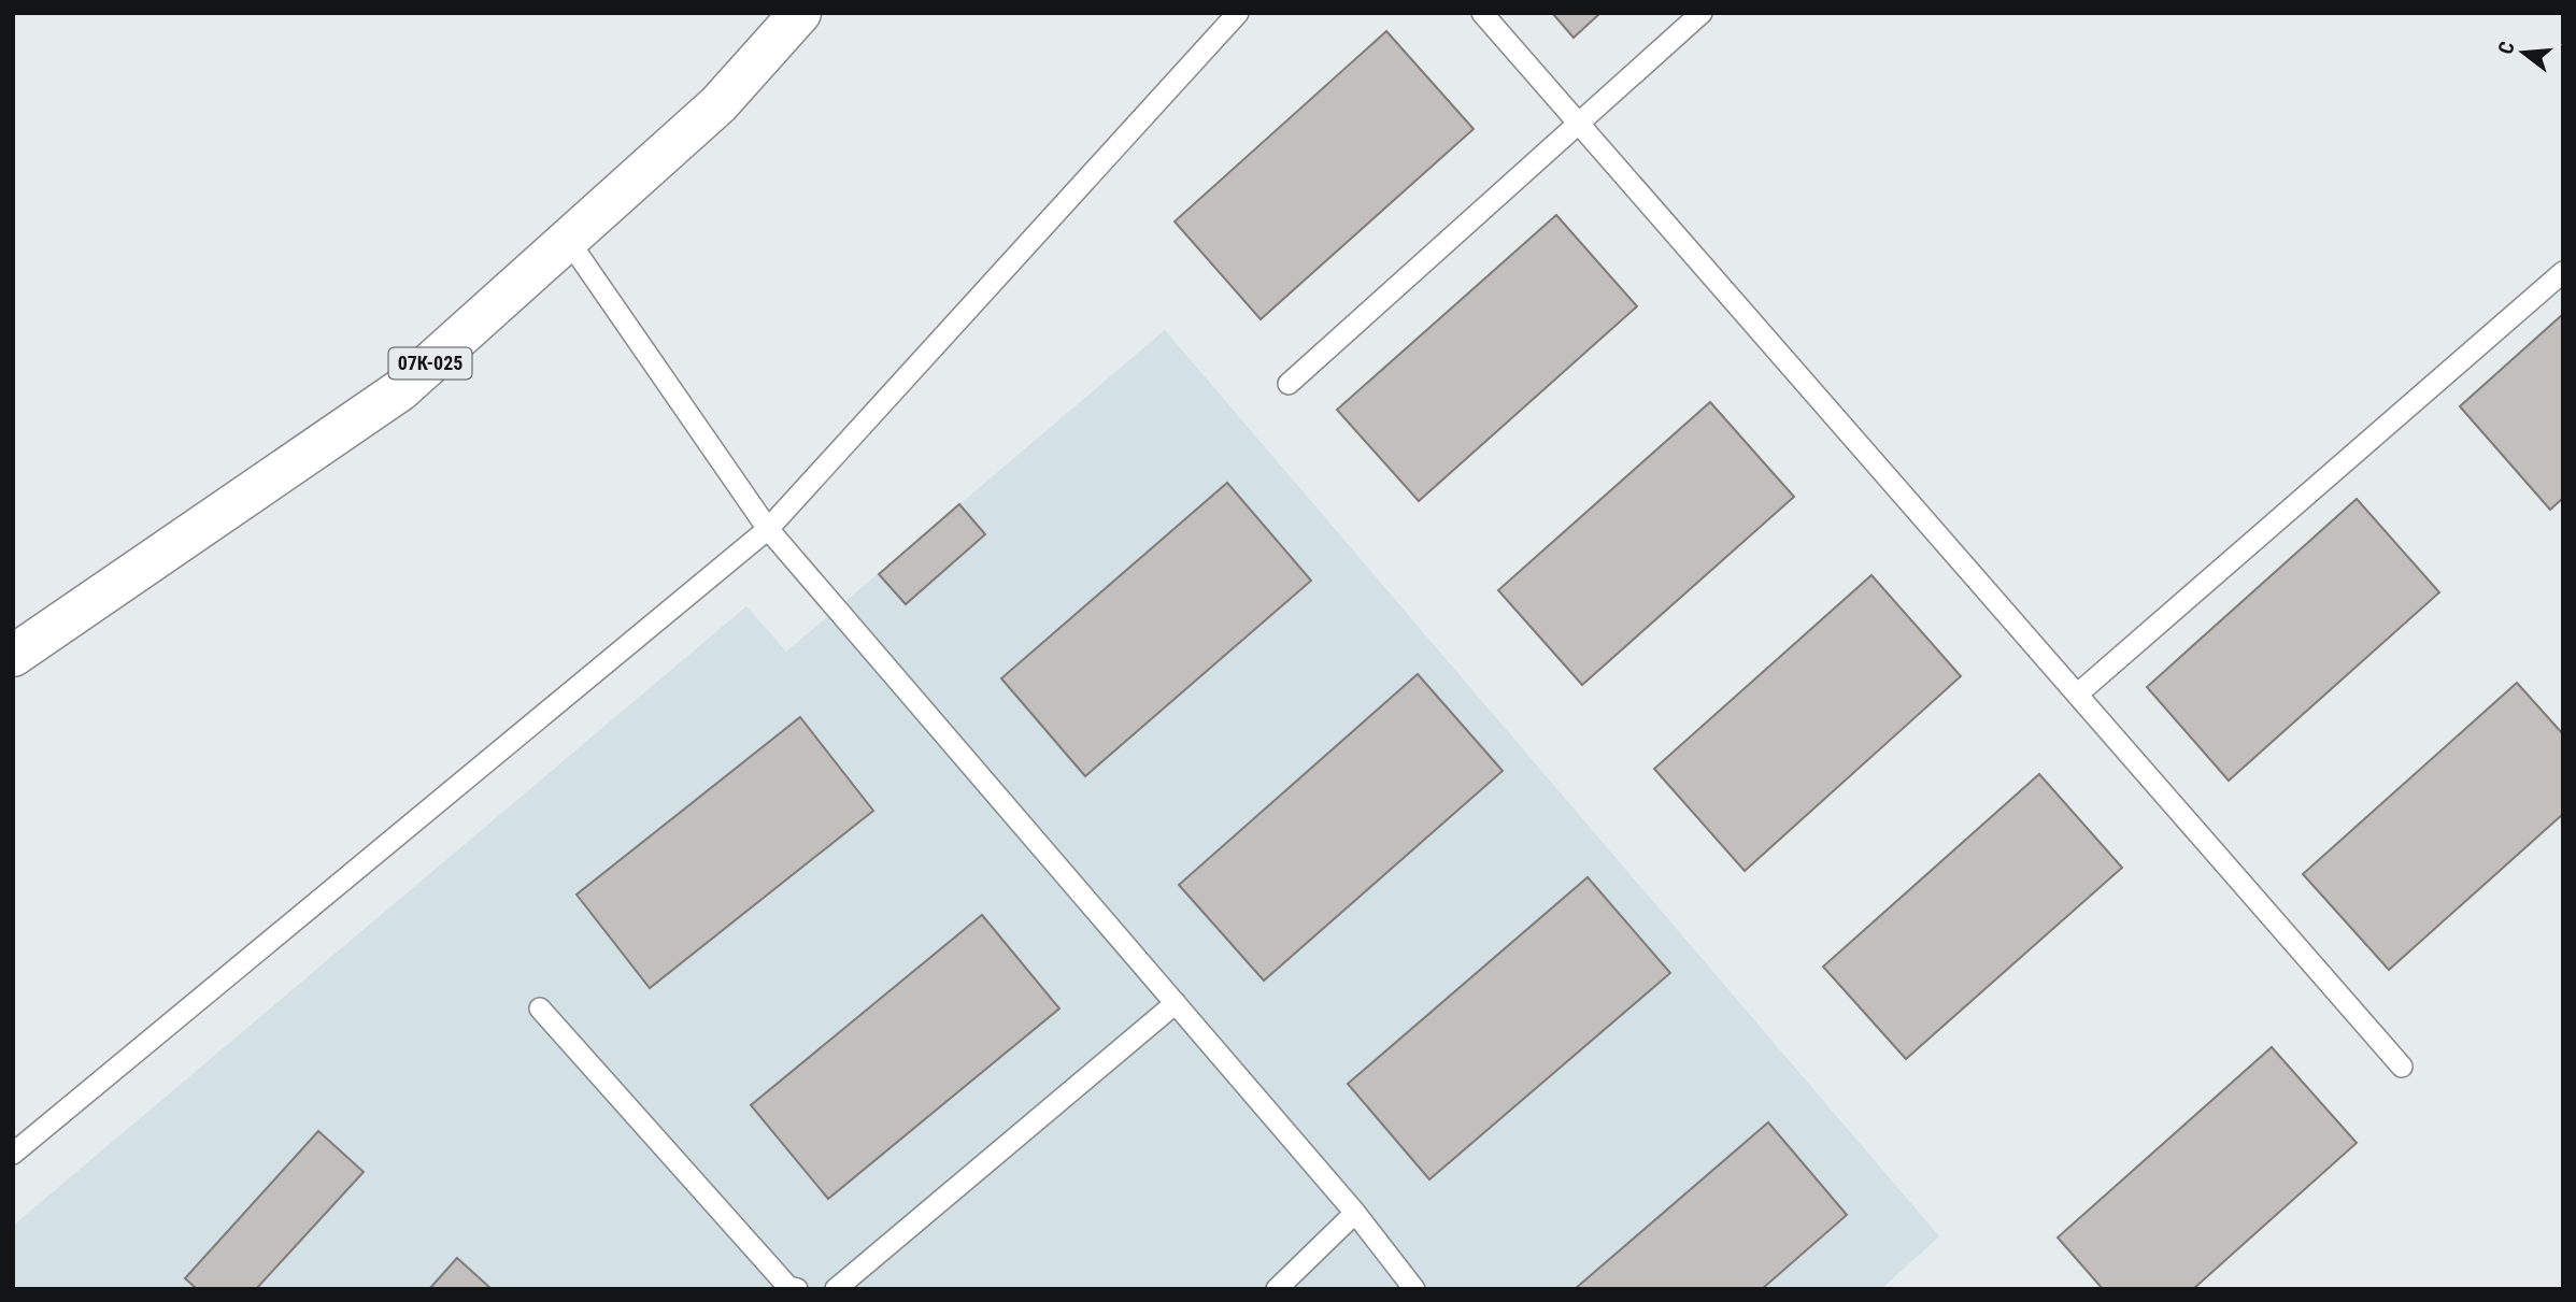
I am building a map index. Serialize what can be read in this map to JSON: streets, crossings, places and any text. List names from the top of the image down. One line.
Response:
{"streets":{"highway":["07К-025"]},"north":"left"}
